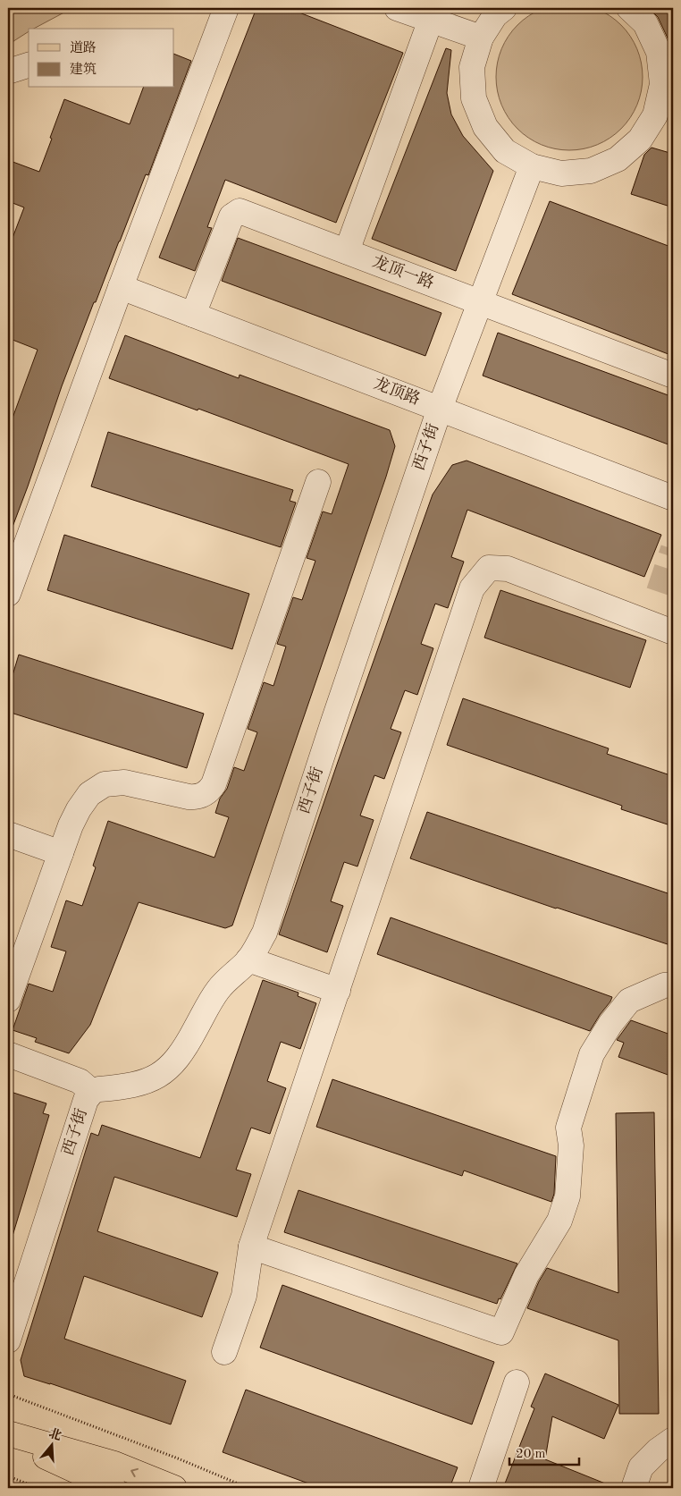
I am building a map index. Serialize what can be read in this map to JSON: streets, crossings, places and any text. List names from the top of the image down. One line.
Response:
{"streets":{"street":["龙顶一路","龙顶路","西子街"]},"crossings":[["龙顶一路","龙顶路"],["龙顶一路","西子街"],["龙顶路","西子街"]],"legend":["道路","建筑"],"scale_bar":"20 m","north":"top"}
